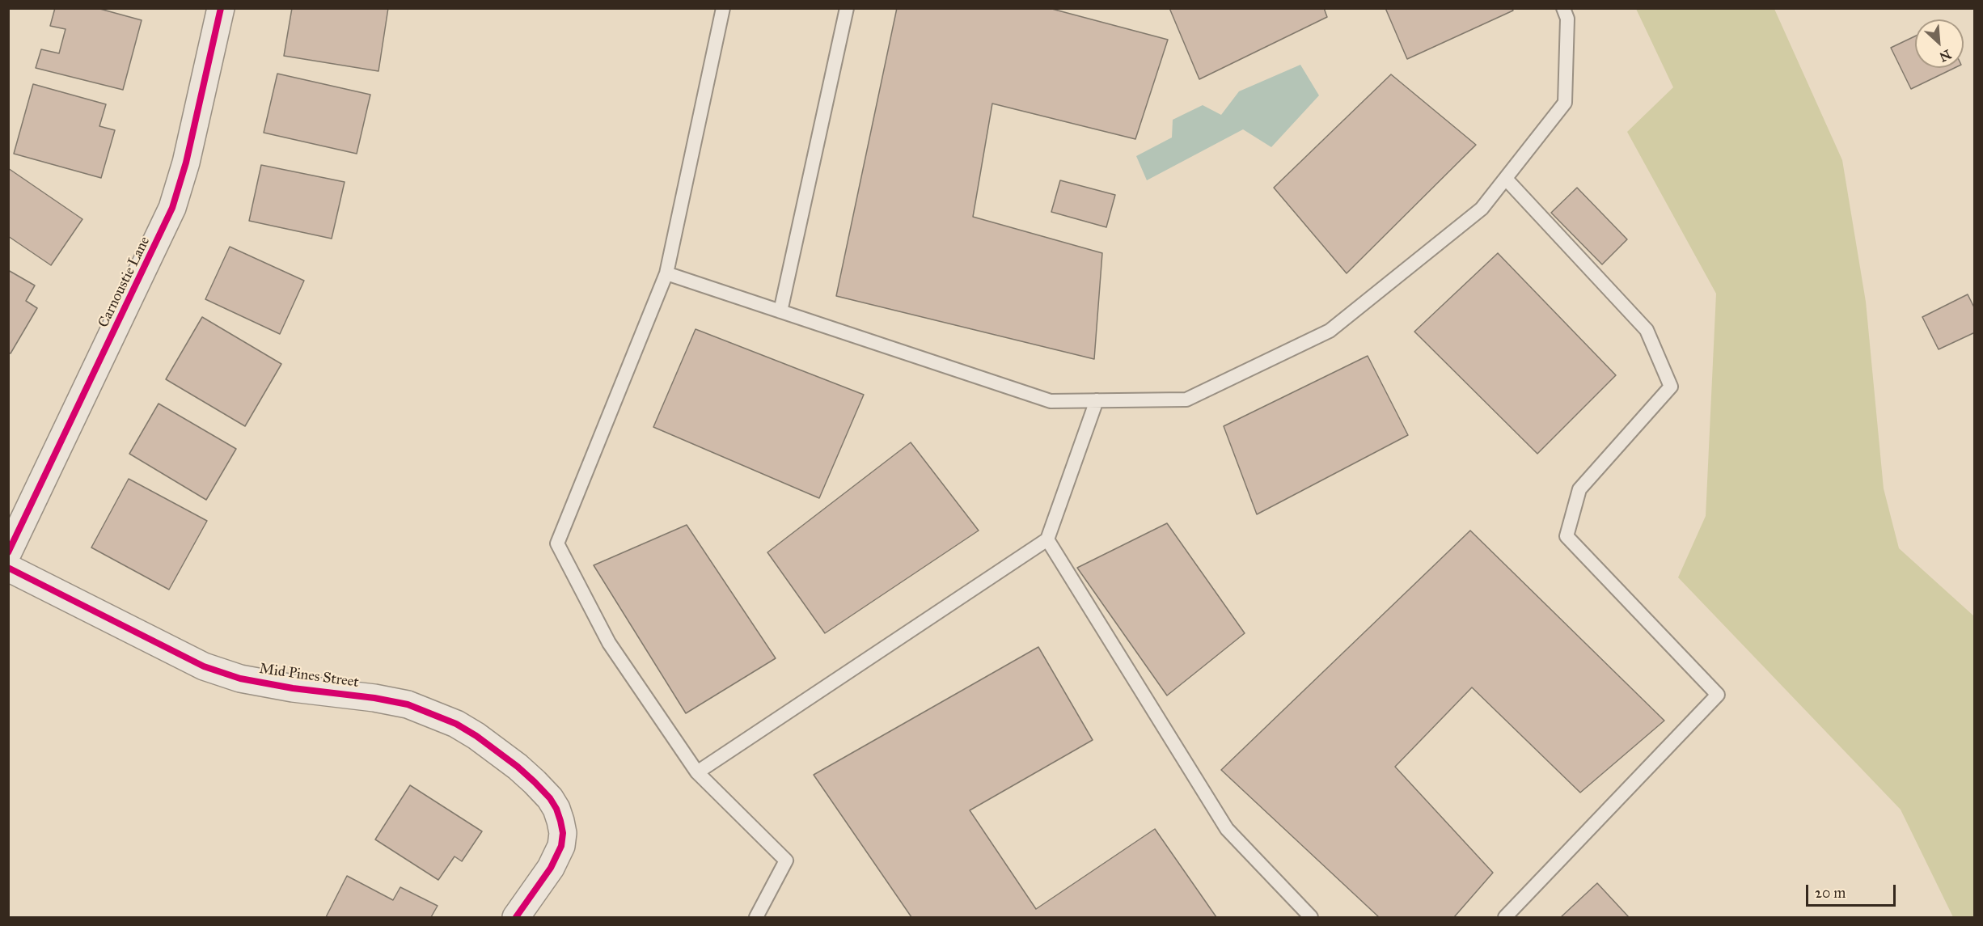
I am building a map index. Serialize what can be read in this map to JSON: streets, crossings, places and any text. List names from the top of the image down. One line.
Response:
{"streets":{"street":["Carnoustie Lane","Mid Pines Street"]},"scale_bar":"20 m","north":"bottom right"}
